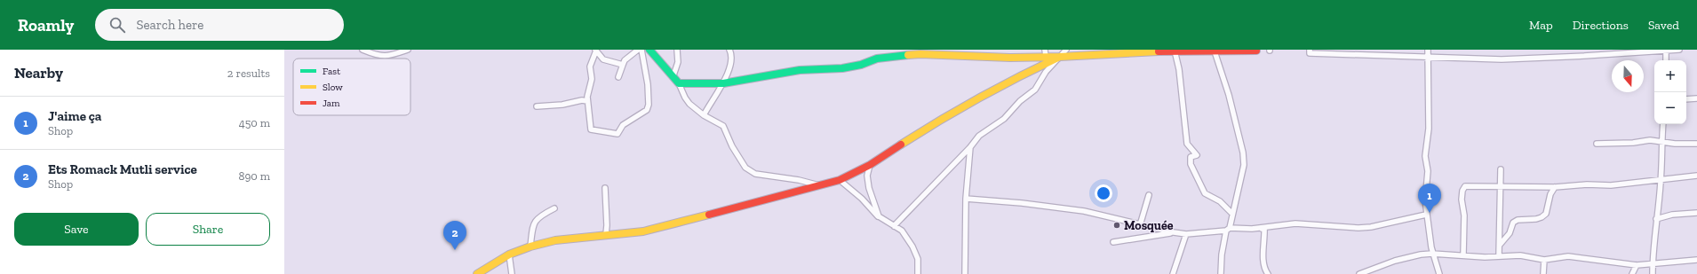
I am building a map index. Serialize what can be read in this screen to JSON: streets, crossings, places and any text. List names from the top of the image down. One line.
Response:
{"places":["Mosquée"],"legend":["Fast","Slow","Jam"],"north":"bottom","page":{"header":"Roamly","search":"Search here","nav":["Map","Directions","Saved"],"heading":["Nearby","2 results"],"map_buttons":["+","−"],"list":[{"mark":"1","name":"J'aime ça","note":"Shop","value":"450 m"},{"mark":"2","name":"Ets Romack Mutli service","note":"Shop","value":"890 m"}],"pins":["1","2"],"buttons":["Save","Share"]}}
